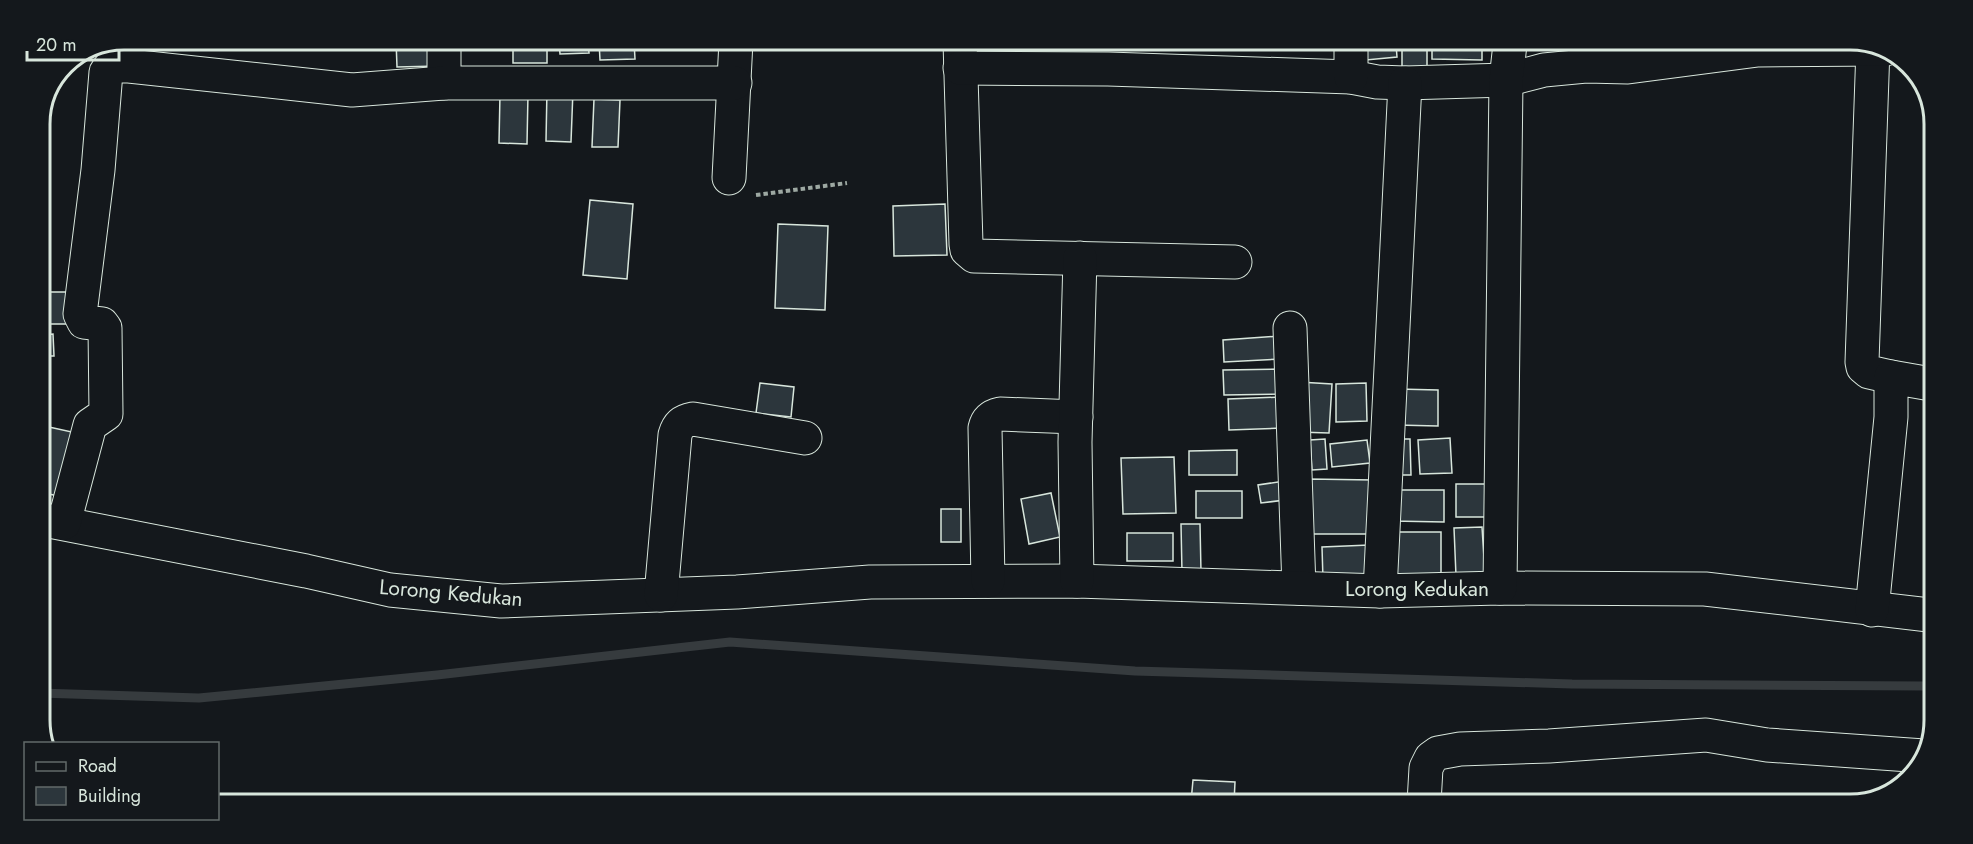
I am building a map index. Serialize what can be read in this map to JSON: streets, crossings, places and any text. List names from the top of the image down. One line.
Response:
{"streets":{"street":["Lorong Kedukan"]},"legend":["Road","Building"],"scale_bar":"20 m"}
